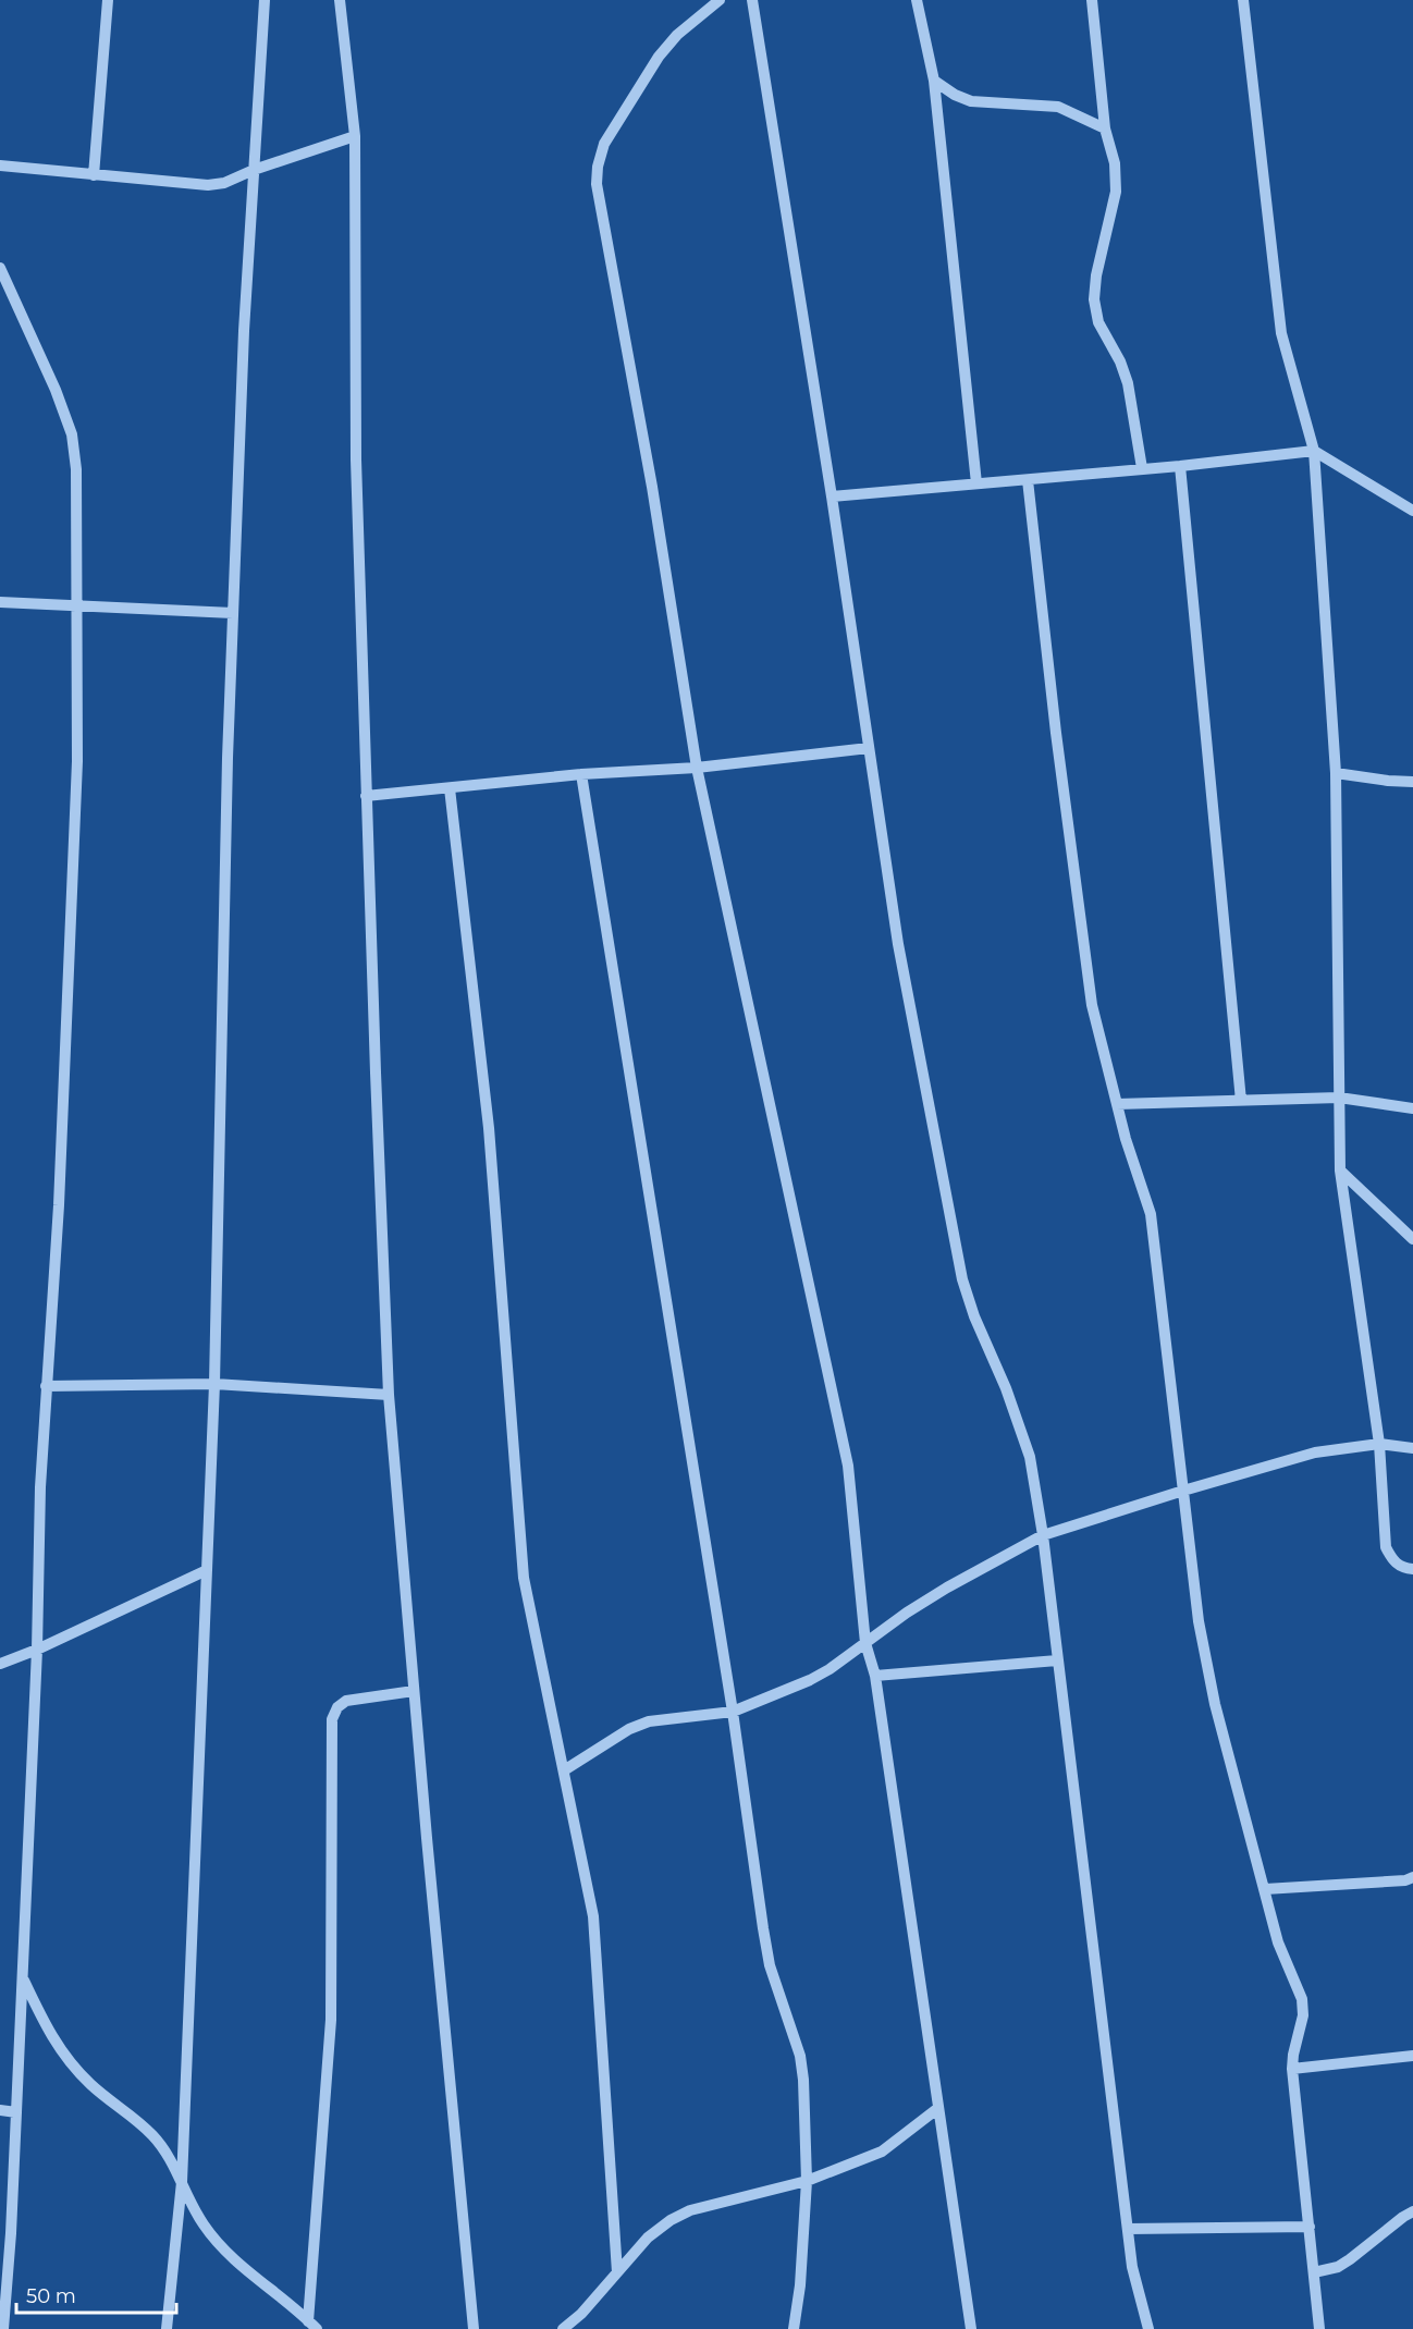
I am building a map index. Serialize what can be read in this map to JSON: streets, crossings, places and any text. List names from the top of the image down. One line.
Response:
{"scale_bar":"50 m"}
